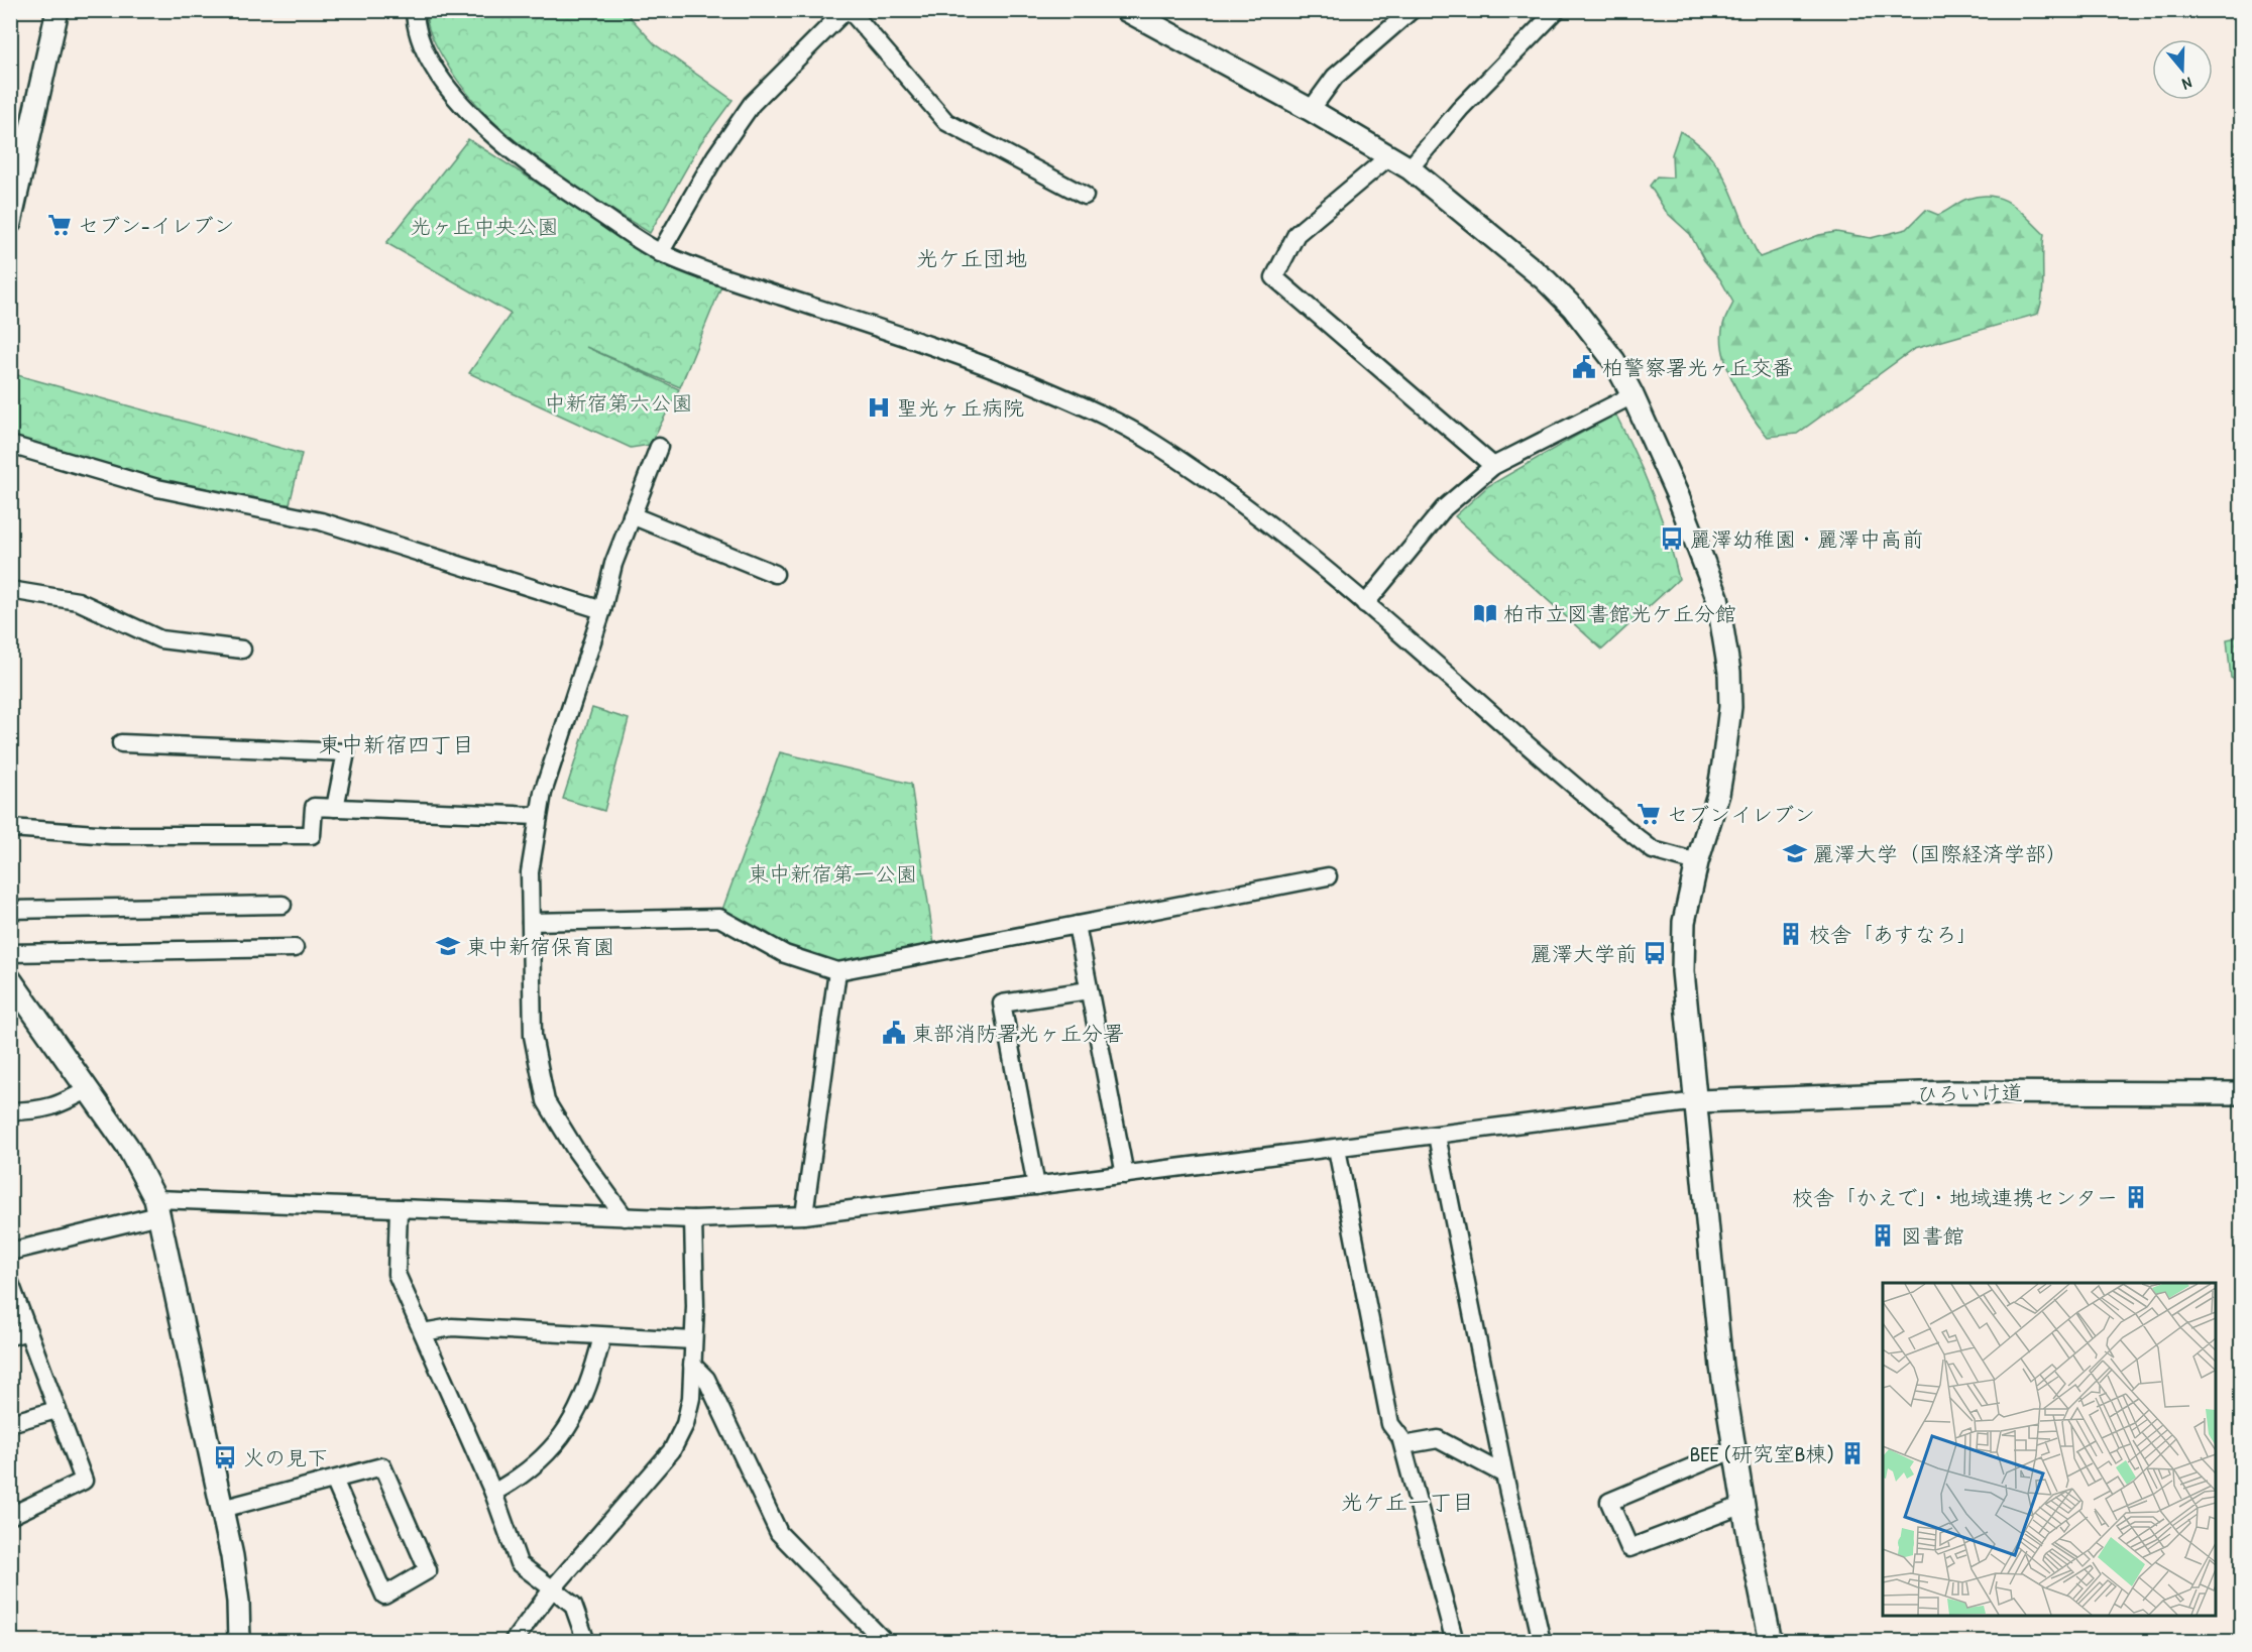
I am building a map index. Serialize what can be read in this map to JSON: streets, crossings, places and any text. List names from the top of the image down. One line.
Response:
{"streets":{"street":["ひろいけ道"]},"districts":["光ケ丘団地","東中新宿四丁目","光ケ丘一丁目"],"parks":["光ヶ丘中央公園","中新宿第六公園","東中新宿第一公園"],"places":{"supermarket":["セブン-イレブン","セブンイレブン"],"public building":["柏警察署光ヶ丘交番","東部消防署光ヶ丘分署"],"hospital":["聖光ヶ丘病院"],"bus stop":["麗澤幼稚園・麗澤中高前","麗澤大学前","火の見下"],"library":["柏市立図書館光ケ丘分館"],"school or university":["麗澤大学（国際経済学部）","東中新宿保育園"],"building":["校舎「あすなろ」","校舎「かえで」・地域連携センター","図書館","BEE (研究室B棟)"]},"north":"bottom"}
